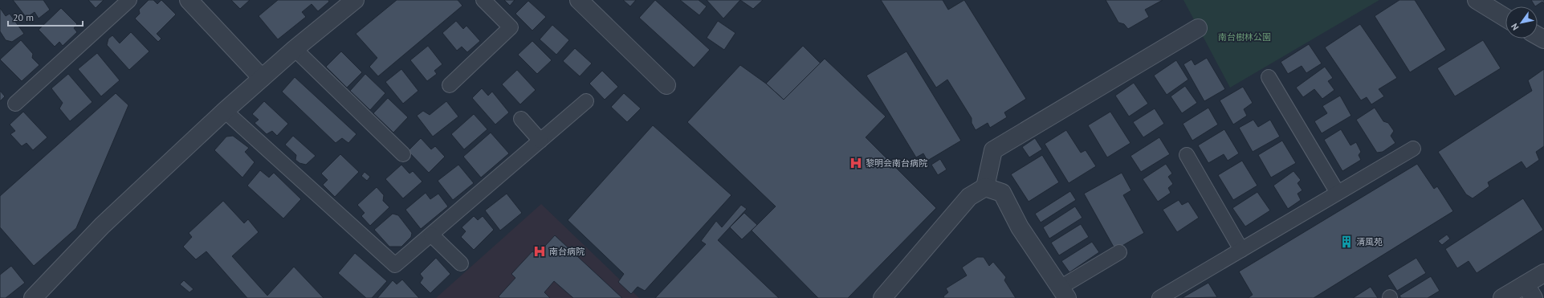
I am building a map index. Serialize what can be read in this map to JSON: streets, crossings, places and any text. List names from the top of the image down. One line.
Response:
{"parks":["南台樹林公園"],"places":{"hospital":["黎明会南台病院","南台病院"],"building":["清風苑"]},"scale_bar":"20 m","north":"bottom left"}
